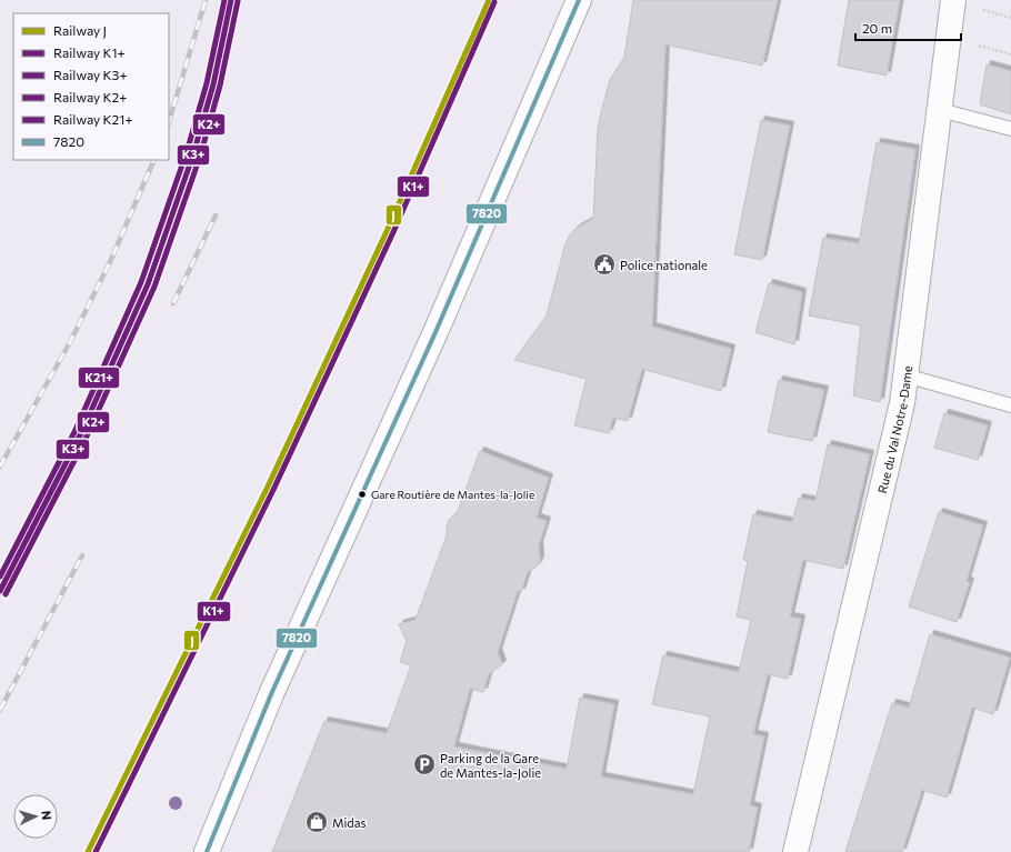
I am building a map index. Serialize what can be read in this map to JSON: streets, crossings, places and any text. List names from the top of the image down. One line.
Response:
{"streets":{"street":["Rue du Val Notre-Dame"]},"places":{"public building":["Police nationale"],"other":["Gare Routière de Mantes-la-Jolie"],"parking":["Parking de la Gare de Mantes-la-Jolie"],"shop":["Midas"]},"lines":["rail line J","rail line K3+","rail line K21+","transit line 7820","rail line K2+","rail line K1+"],"legend":["Railway J","Railway K1+","Railway K3+","Railway K2+","Railway K21+","7820"],"scale_bar":"20 m","north":"right"}
